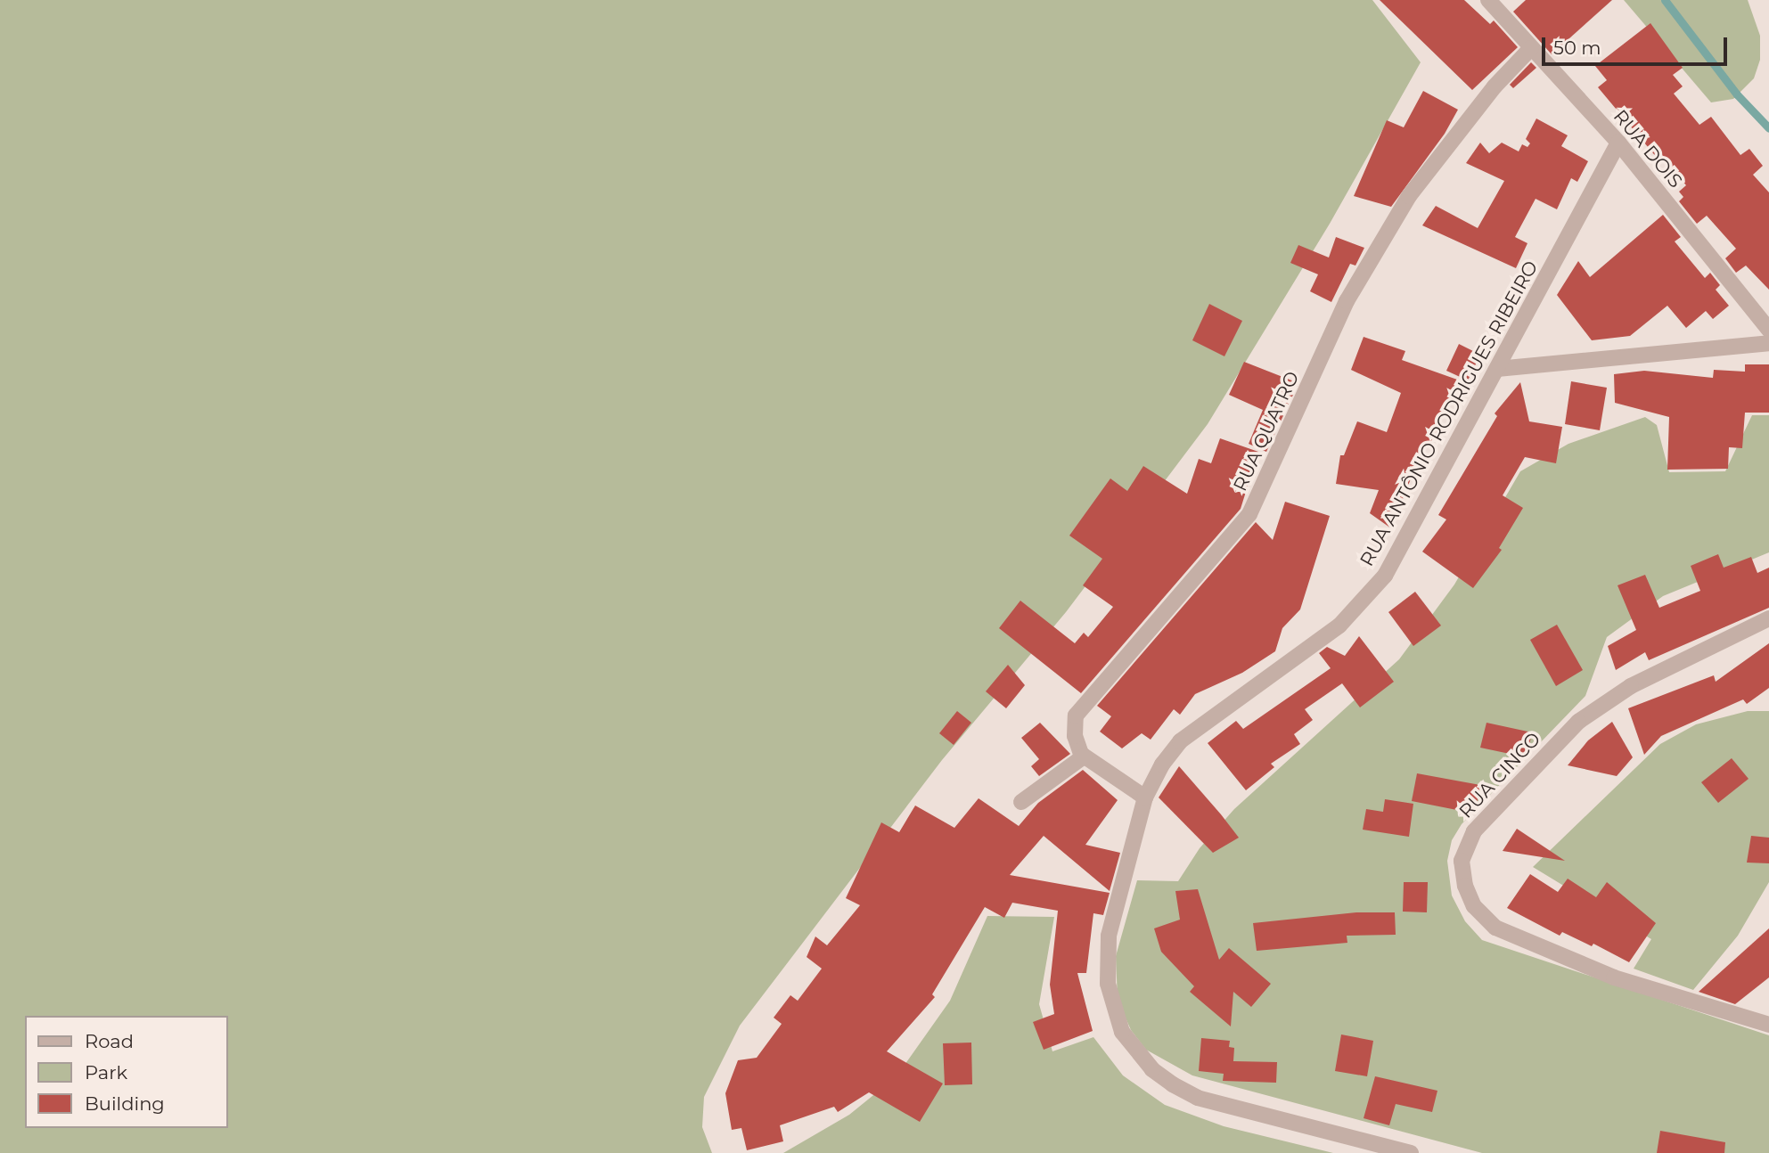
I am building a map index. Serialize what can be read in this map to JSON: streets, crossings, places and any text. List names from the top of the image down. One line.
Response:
{"streets":{"street":["RUA DOIS","RUA ANTÔNIO RODRIGUES RIBEIRO","RUA QUATRO","RUA CINCO"]},"crossings":[["RUA DOIS","RUA ANTÔNIO RODRIGUES RIBEIRO"],["RUA DOIS","RUA QUATRO"]],"legend":["Road","Park","Building"],"scale_bar":"50 m"}
